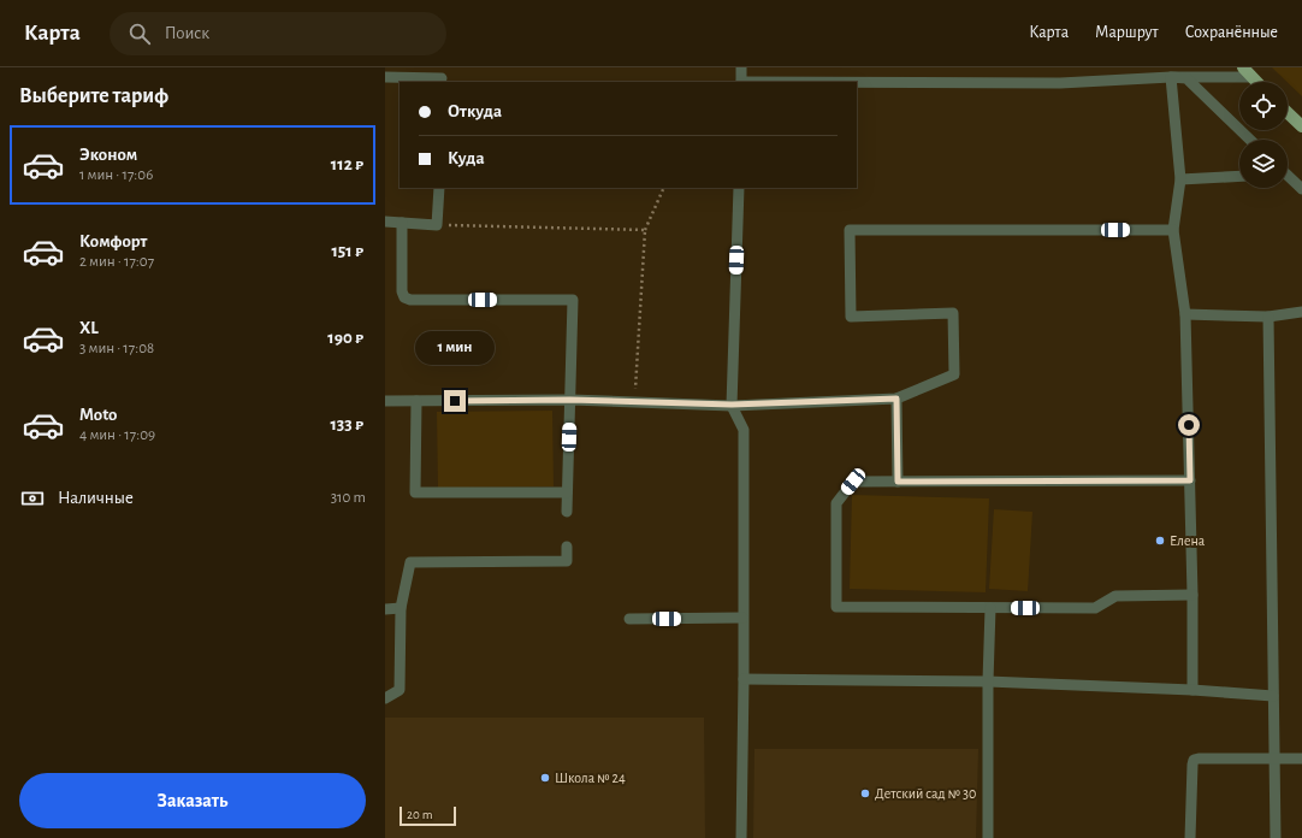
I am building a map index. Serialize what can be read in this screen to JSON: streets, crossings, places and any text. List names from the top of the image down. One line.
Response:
{"places":["Елена","Школа № 24","Детский сад № 30"],"scale_bar":"20 m","page":{"header":"Карта","search":"Поиск","nav":["Карта","Маршрут","Сохранённые"],"heading":"Выберите тариф","banner":["Откуда","Куда"],"list":[{"name":"Эконом","note":"1 мин · 17:06","value":"112 ₽"},{"name":"Комфорт","note":"2 мин · 17:07","value":"151 ₽"},{"name":"XL","note":"3 мин · 17:08","value":"190 ₽"},{"name":"Moto","note":"4 мин · 17:09","value":"133 ₽"}],"bubble":"1 мин","pay":["Наличные","310 m"],"buttons":"Заказать","scale":"20 m"}}
